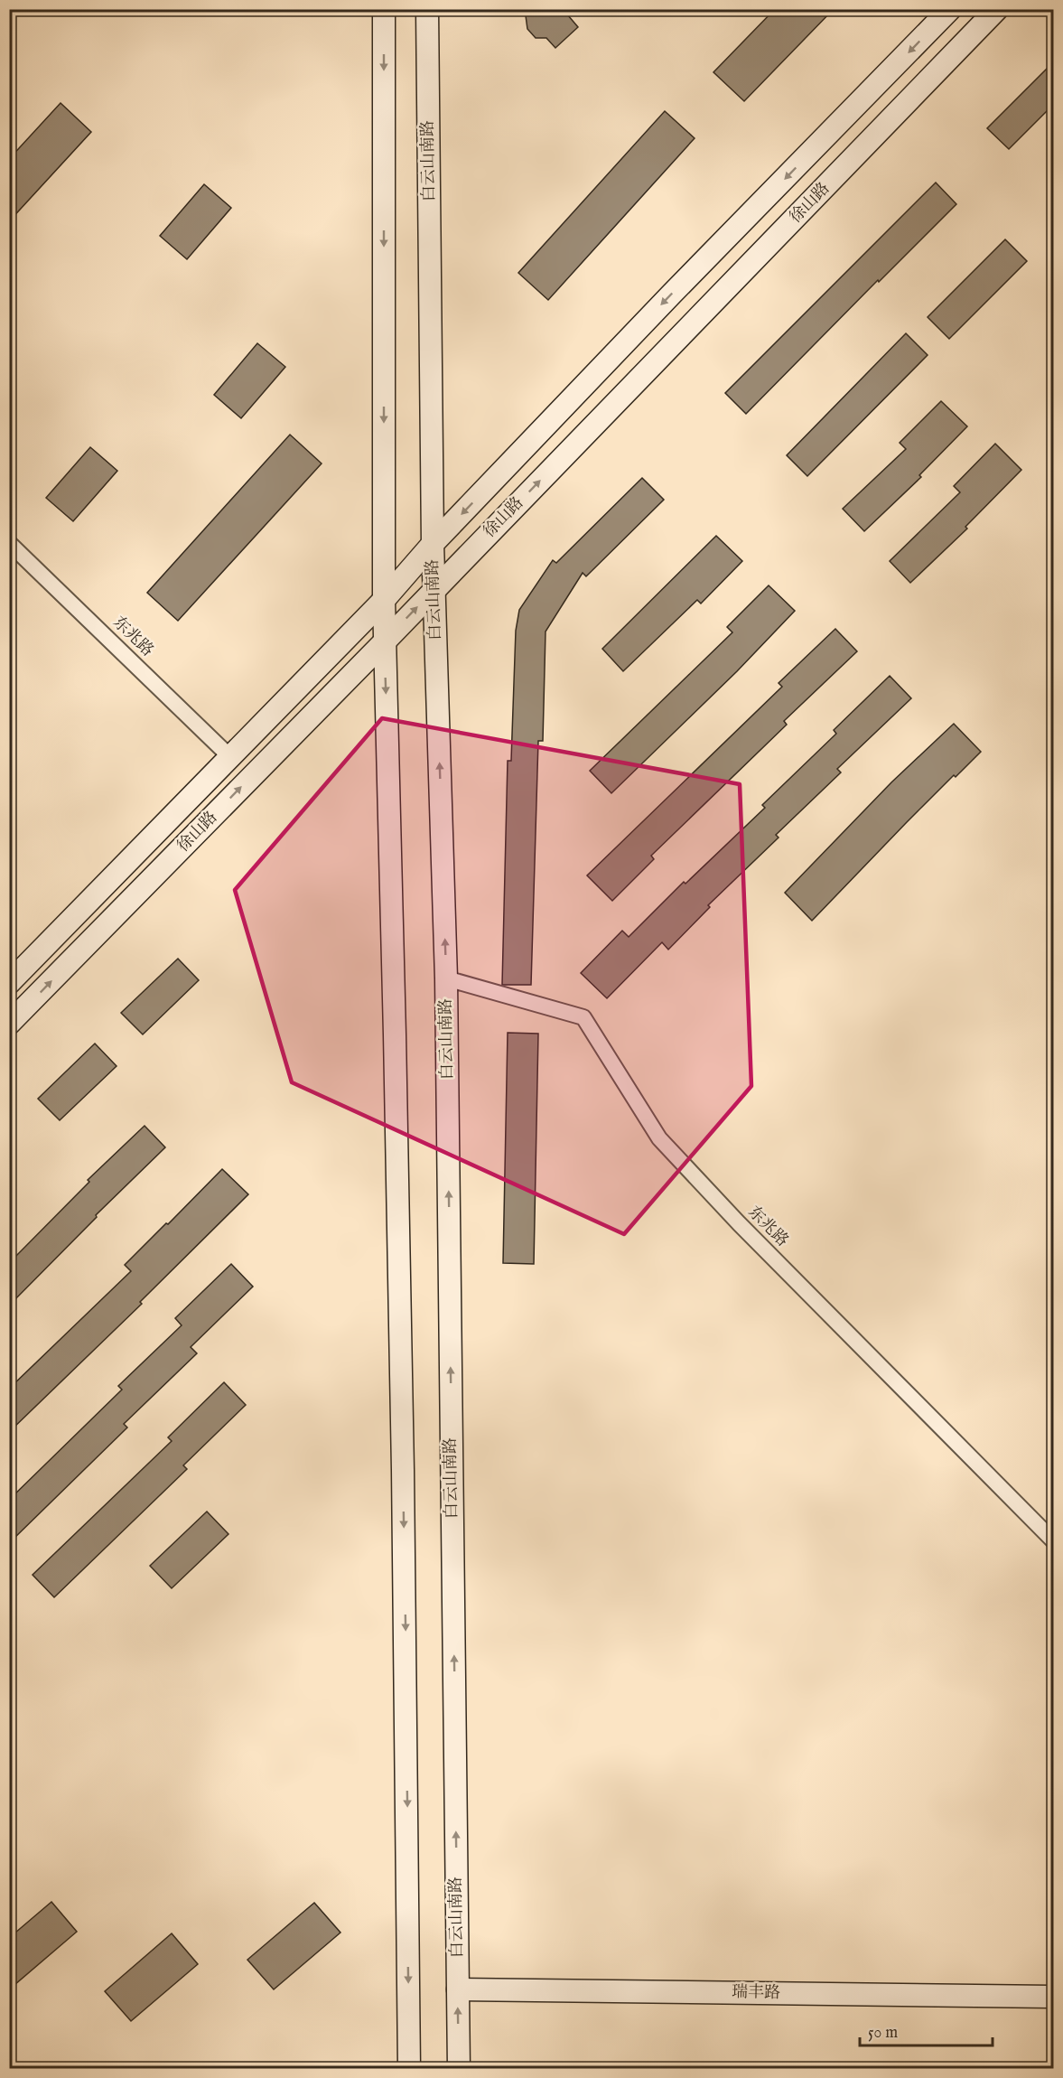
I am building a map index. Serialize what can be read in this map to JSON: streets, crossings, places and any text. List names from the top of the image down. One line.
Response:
{"streets":{"main road":["白云山南路","徐山路","瑞丰路"],"street":["东兆路"]},"crossings":[["白云山南路","徐山路"],["白云山南路","东兆路"],["白云山南路","瑞丰路"],["徐山路","东兆路"]],"scale_bar":"50 m"}
